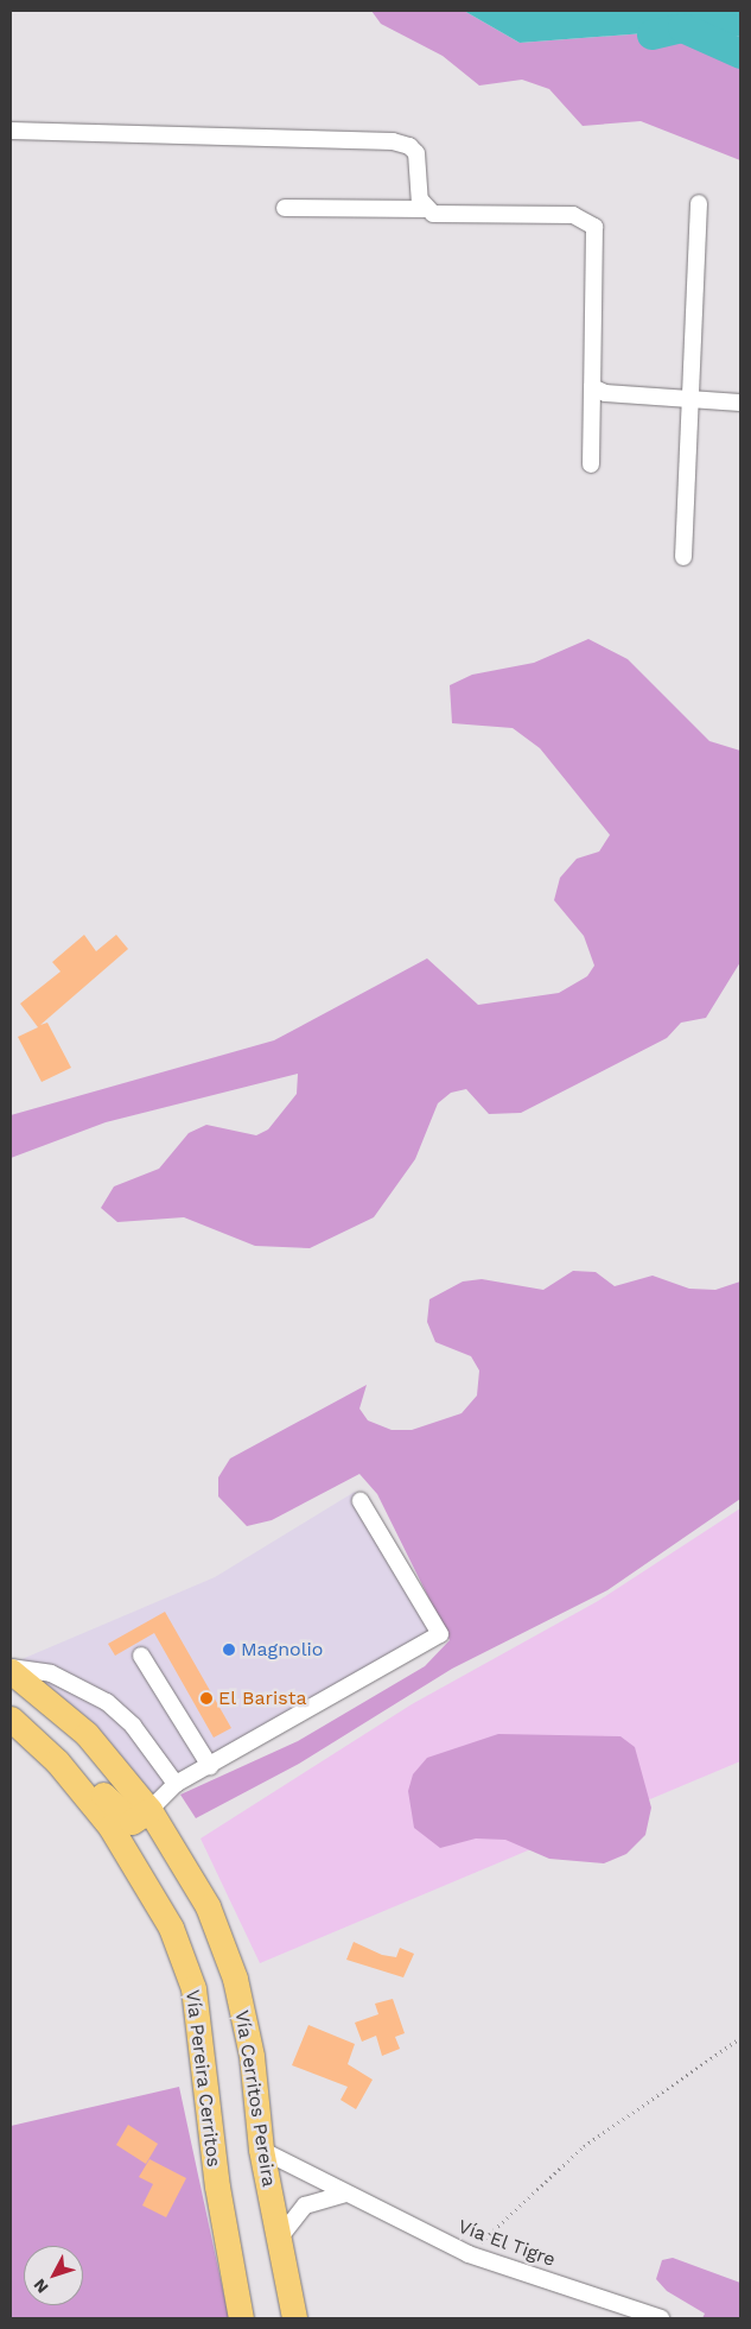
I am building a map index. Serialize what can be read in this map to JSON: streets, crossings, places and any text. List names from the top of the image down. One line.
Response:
{"streets":{"highway":["Vía Pereira Cerritos","Vía Cerritos Pereira"],"street":["Vía El Tigre"]},"crossings":[["Vía Cerritos Pereira","Vía El Tigre"]],"places":["Magnolio","El Barista"],"north":"bottom left"}
